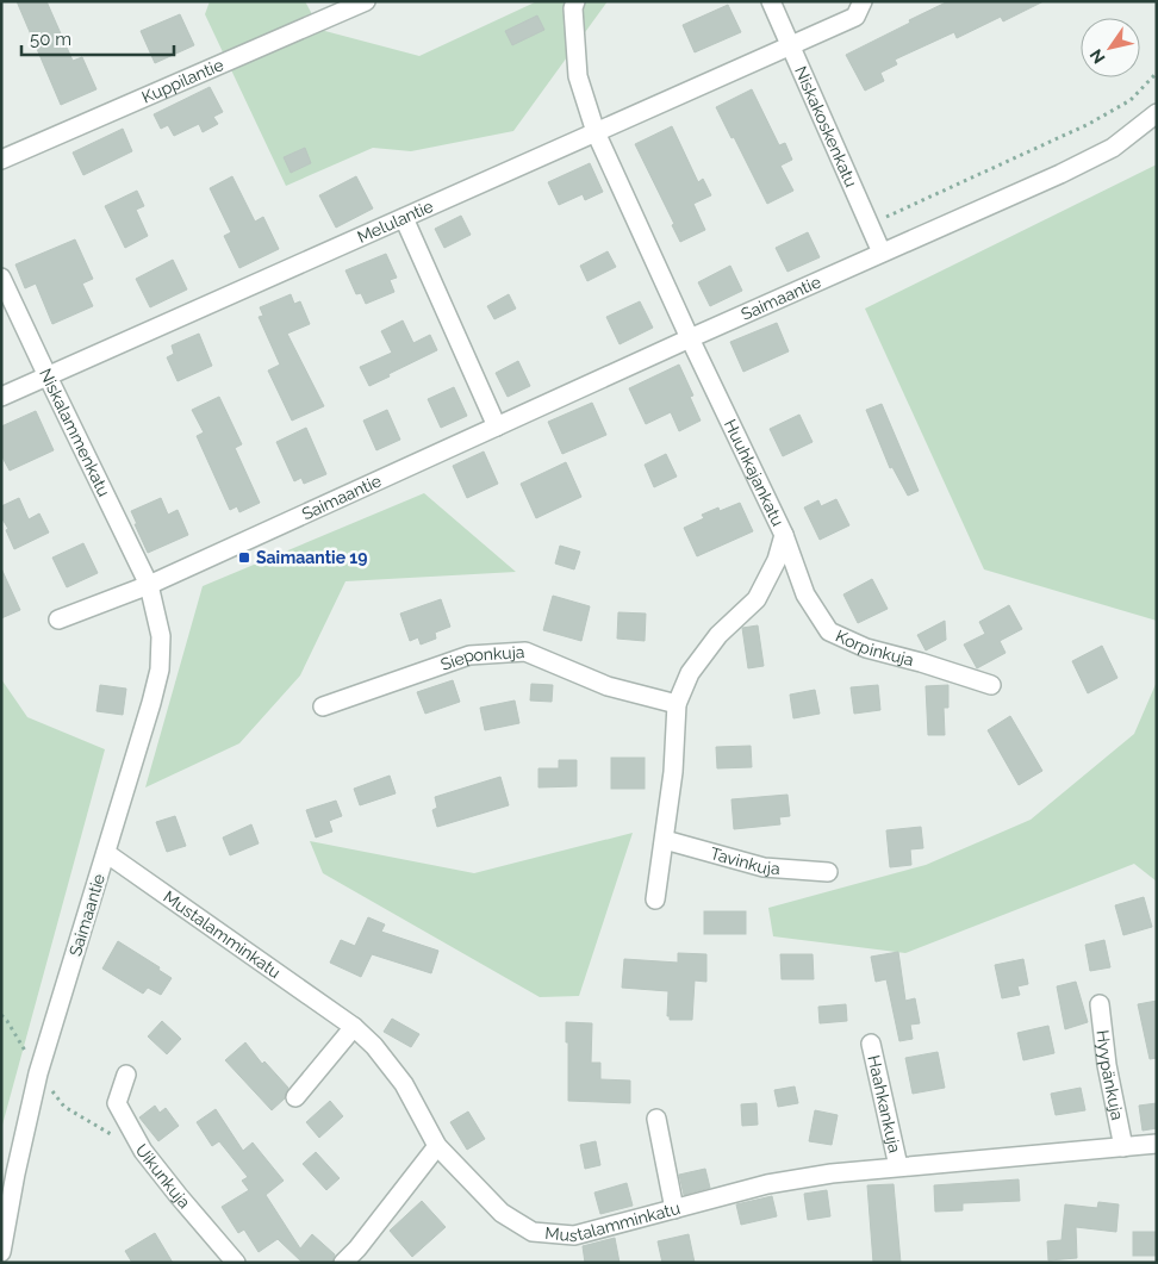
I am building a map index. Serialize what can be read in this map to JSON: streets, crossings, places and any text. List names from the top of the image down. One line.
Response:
{"streets":{"street":["Kuppilantie","Niskakoskenkatu","Melulantie","Saimaantie","Niskalammenkatu","Huuhkajankatu","Korpinkuja","Sieponkuja","Tavinkuja","Mustalamminkatu","Hyypänkuja","Haahkankuja","Uikunkuja"]},"crossings":[["Niskakoskenkatu","Melulantie"],["Niskakoskenkatu","Saimaantie"],["Melulantie","Niskalammenkatu"],["Melulantie","Huuhkajankatu"],["Saimaantie","Niskalammenkatu"],["Saimaantie","Huuhkajankatu"],["Saimaantie","Mustalamminkatu"],["Huuhkajankatu","Korpinkuja"],["Huuhkajankatu","Sieponkuja"],["Huuhkajankatu","Tavinkuja"],["Mustalamminkatu","Hyypänkuja"],["Mustalamminkatu","Haahkankuja"]],"places":{"transit":["Saimaantie 19"]},"scale_bar":"50 m","north":"bottom left"}
